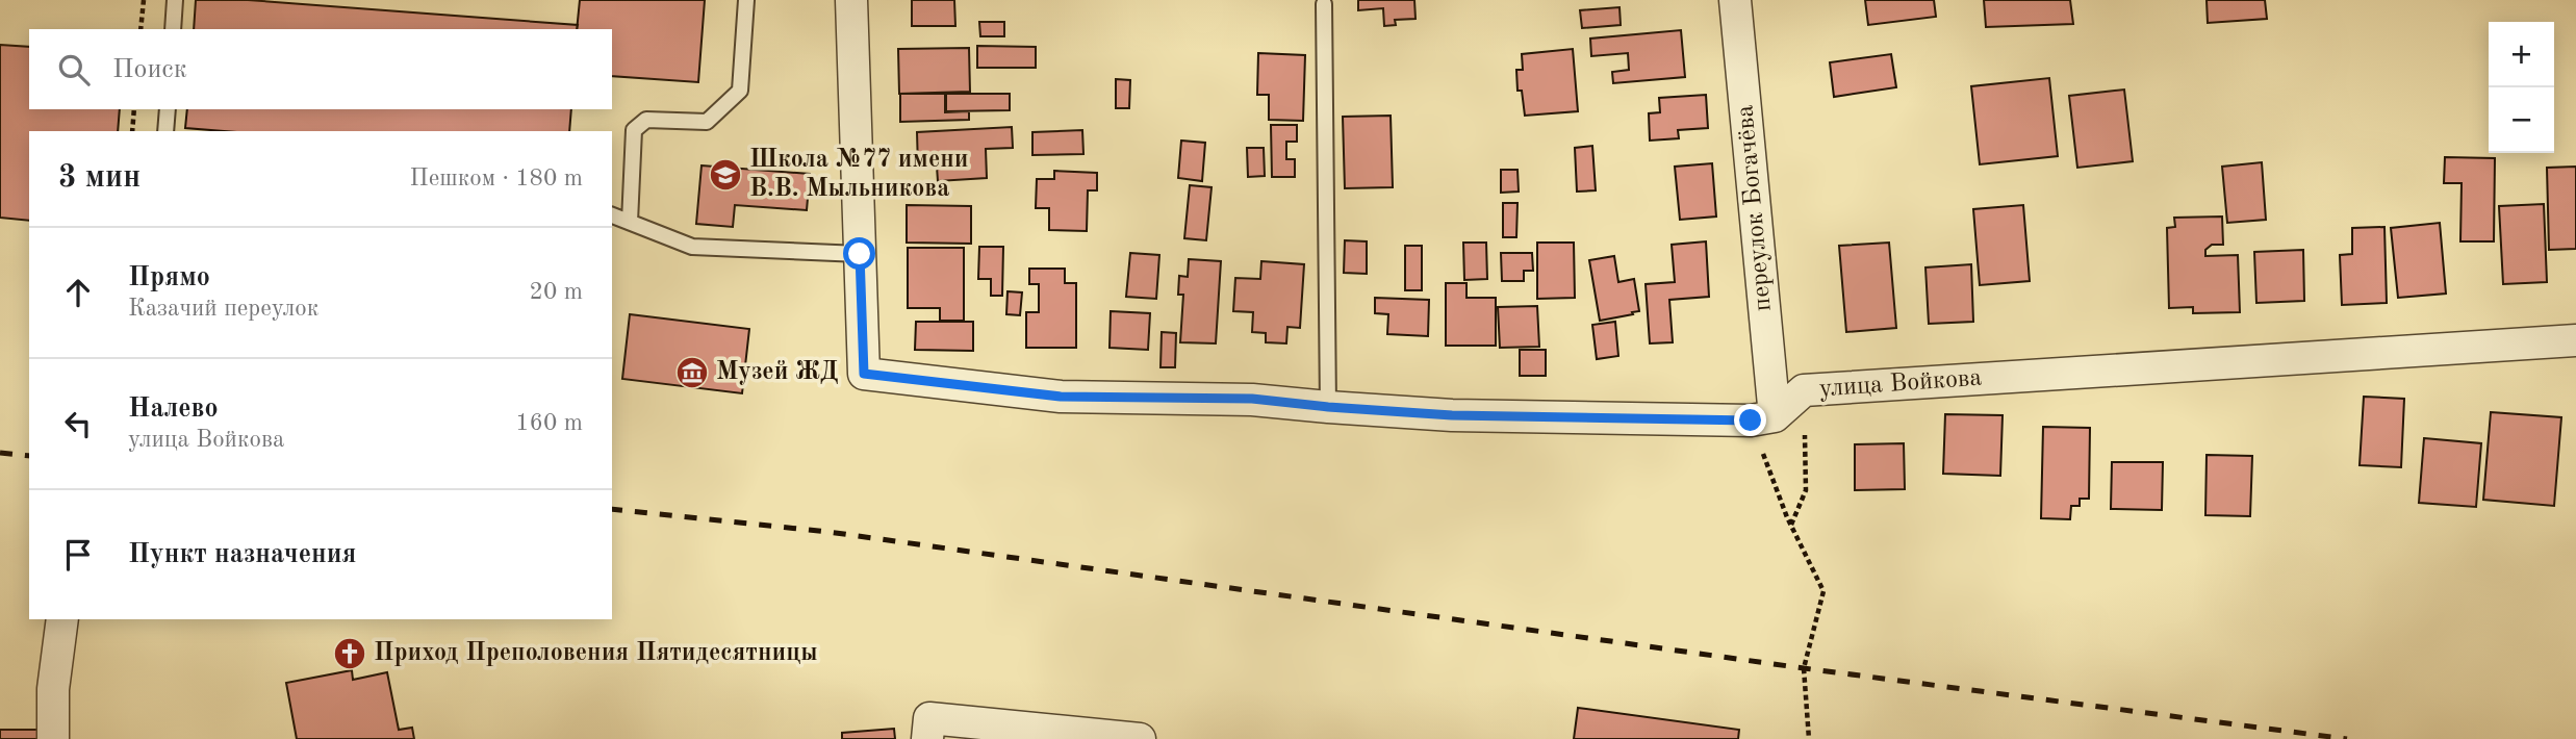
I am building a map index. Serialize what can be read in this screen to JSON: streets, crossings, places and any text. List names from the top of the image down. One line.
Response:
{"streets":{"street":["переулок Богачёва","улица Войкова"]},"crossings":[["переулок Богачёва","улица Войкова"]],"places":{"school or university":["Школа №77 имени В.В. Мыльникова"],"museum":["Музей ЖД"],"church":["Приход Преполовения Пятидесятницы"]},"page":{"map_buttons":["+","−"],"search":"Поиск","heading":["3 мин","Пешком · 180 m"],"list":[["Прямо","Казачий переулок","20 m"],["Налево","улица Войкова","160 m"],"Пункт назначения"]}}
